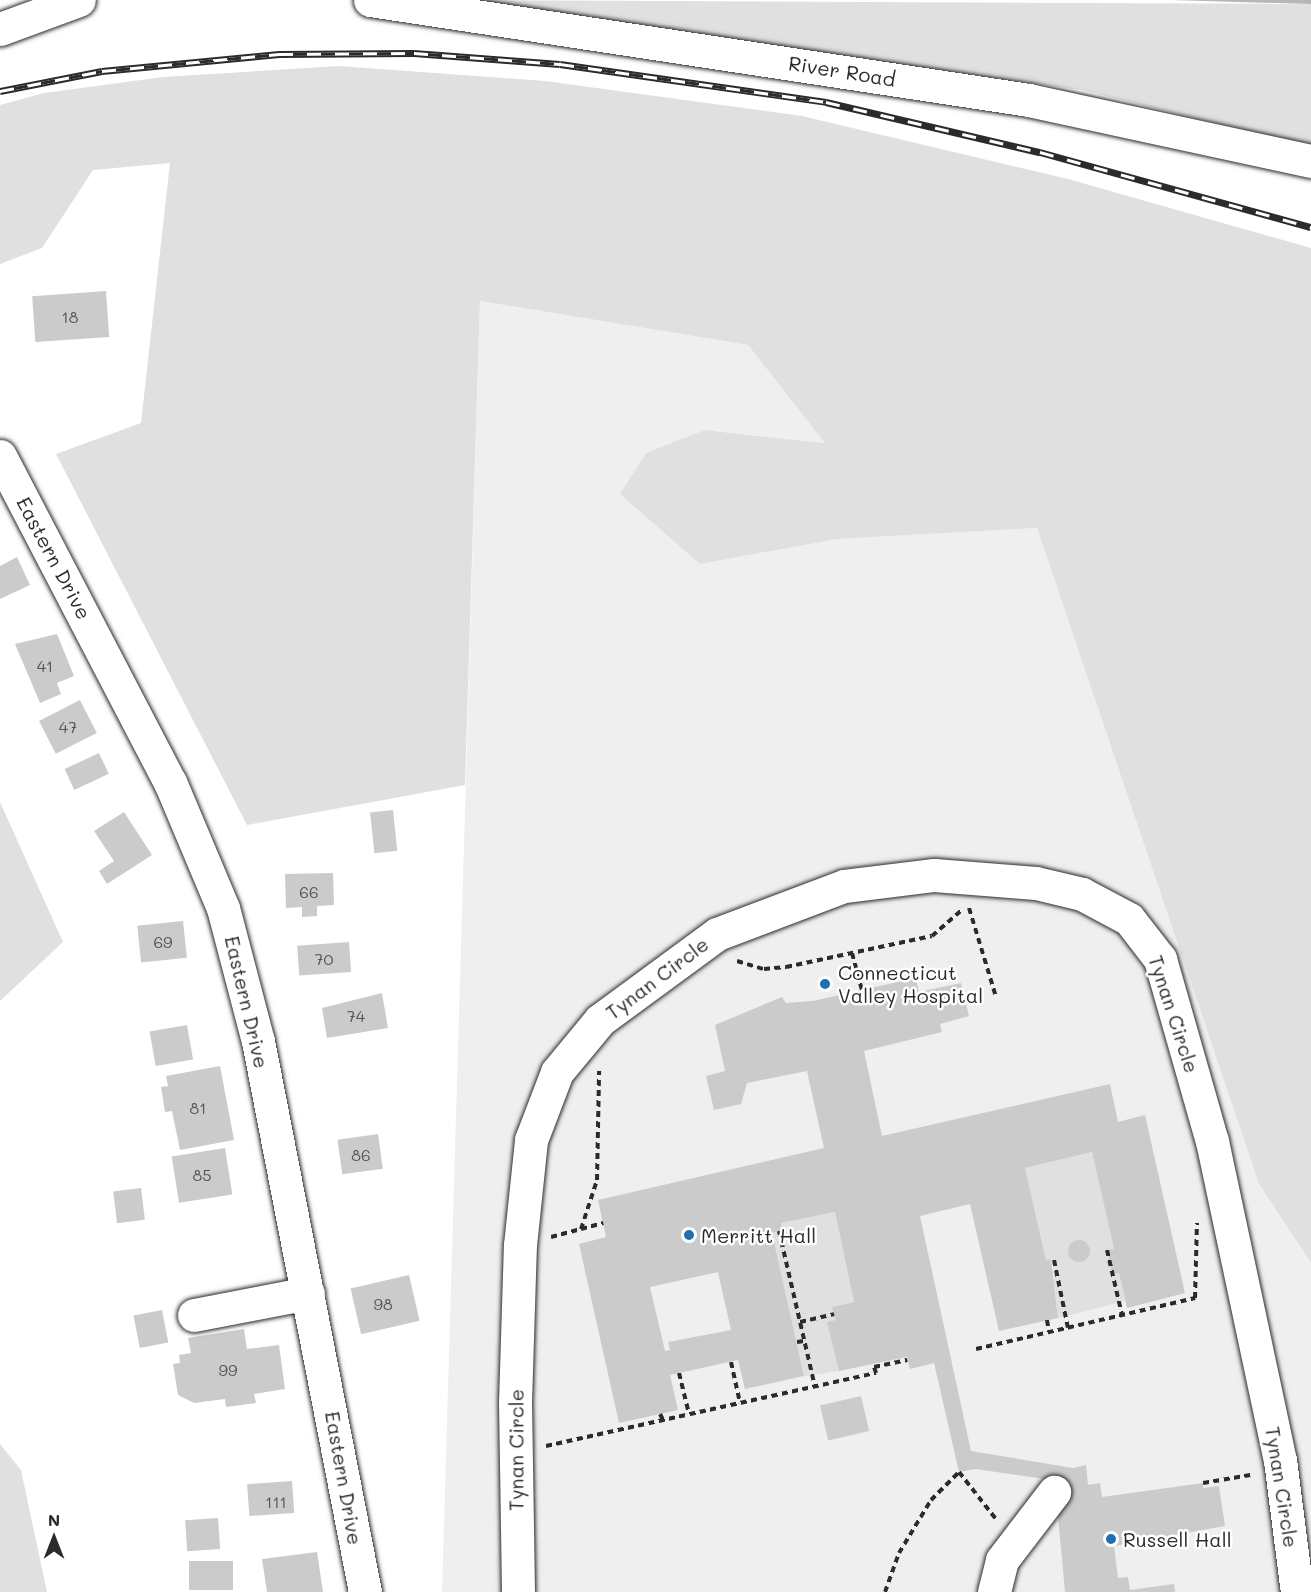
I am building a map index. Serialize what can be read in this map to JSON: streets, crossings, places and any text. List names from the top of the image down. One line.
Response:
{"streets":{"street":["River Road","Eastern Drive","Tynan Circle"]},"places":["Connecticut Valley Hospital","Merritt Hall","Russell Hall"],"house_numbers":["18","41","47","66","69","70","74","81","86","85","98","99","111"],"north":"top"}
